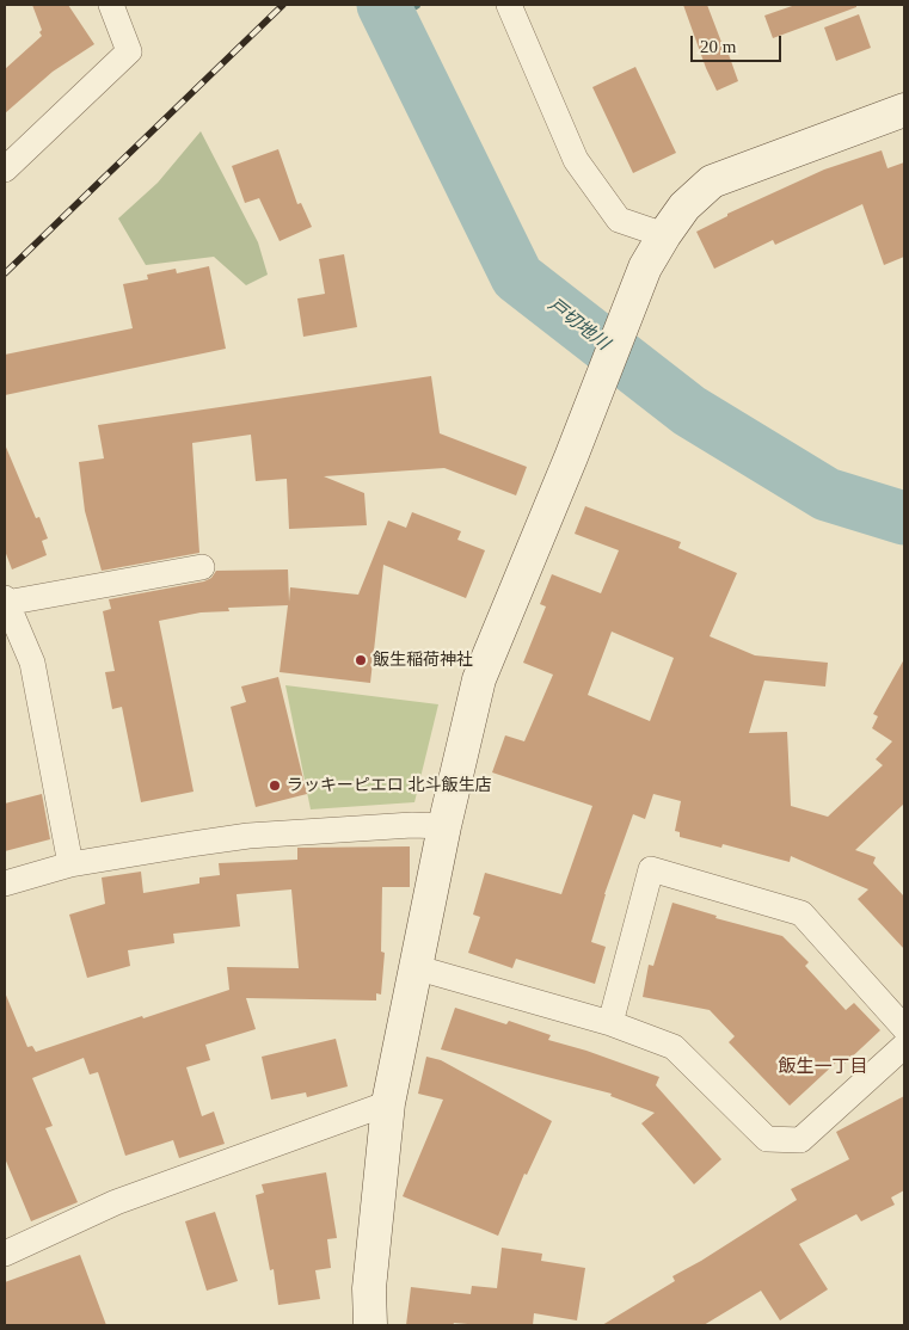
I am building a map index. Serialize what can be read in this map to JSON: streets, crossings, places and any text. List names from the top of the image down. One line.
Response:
{"districts":["飯生一丁目"],"water":["戸切地川"],"places":["飯生稲荷神社","ラッキーピエロ 北斗飯生店"],"scale_bar":"20 m"}
